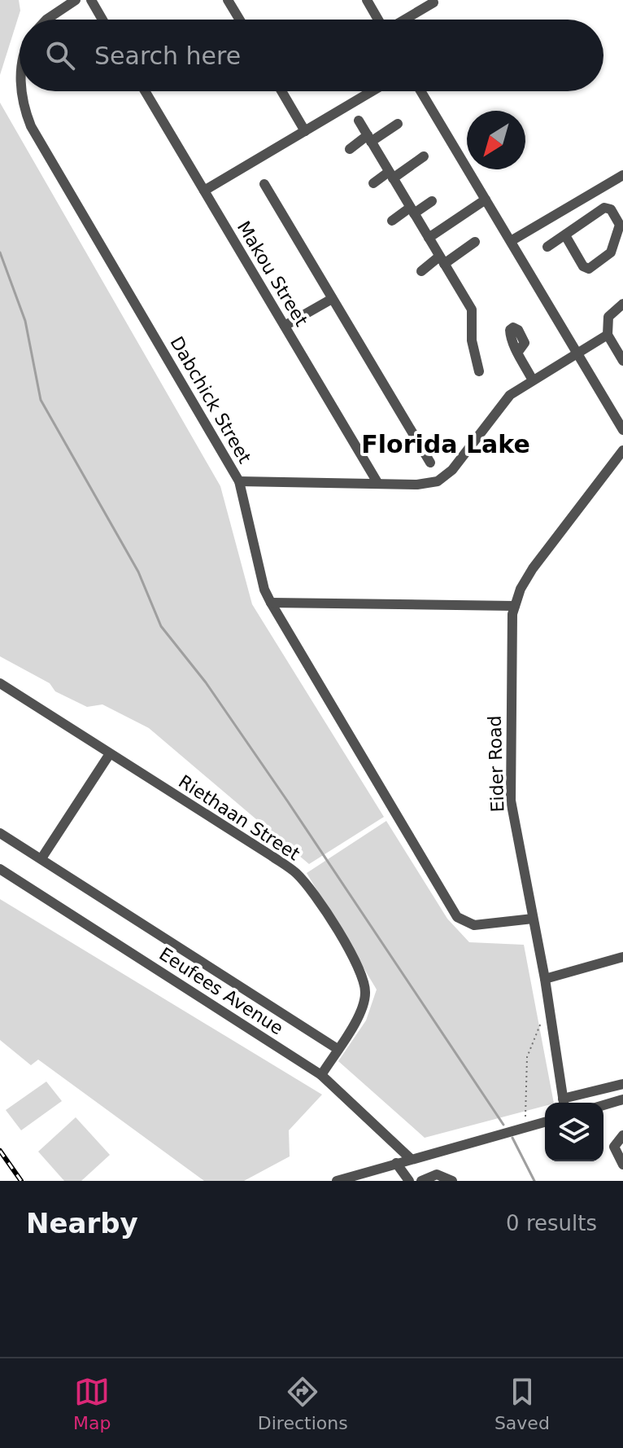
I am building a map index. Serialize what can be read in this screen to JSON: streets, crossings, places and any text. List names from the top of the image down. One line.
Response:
{"streets":{"street":["Makou Street","Dabchick Street","Eider Road","Riethaan Street","Eeufees Avenue"]},"crossings":[["Dabchick Street","Eider Road"],["Riethaan Street","Eeufees Avenue"]],"districts":["Florida Lake"],"north":"bottom left","page":{"search":"Search here","heading":["Nearby","0 results"],"nav":["Map","Directions","Saved"]}}
